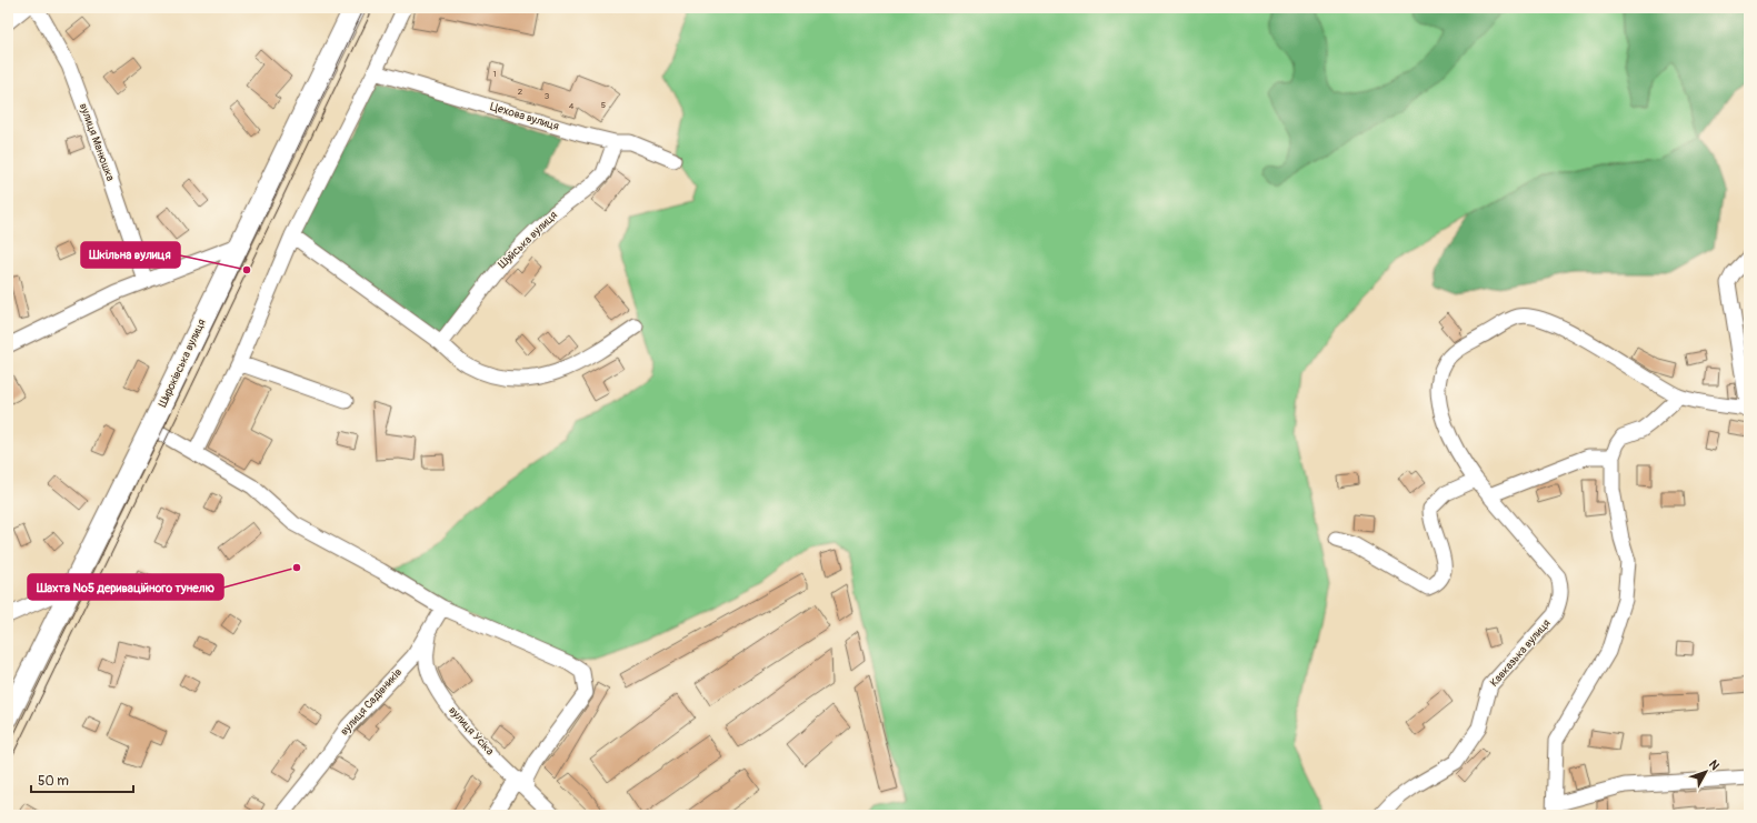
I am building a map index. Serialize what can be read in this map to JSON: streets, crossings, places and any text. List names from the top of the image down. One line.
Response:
{"streets":{"main road":["Широківська вулиця"],"street":["Цехова вулиця","вулиця Манюшка","Шуйська вулиця","Кавказька вулиця","вулиця Садівників","вулиця Усіка"]},"crossings":[["Цехова вулиця","Шуйська вулиця"],["вулиця Садівників","вулиця Усіка"]],"places":["Шкільна вулиця","Шахта №5 дериваційного тунелю"],"house_numbers":["1","2","3","5","4"],"scale_bar":"50 m","north":"top right"}
